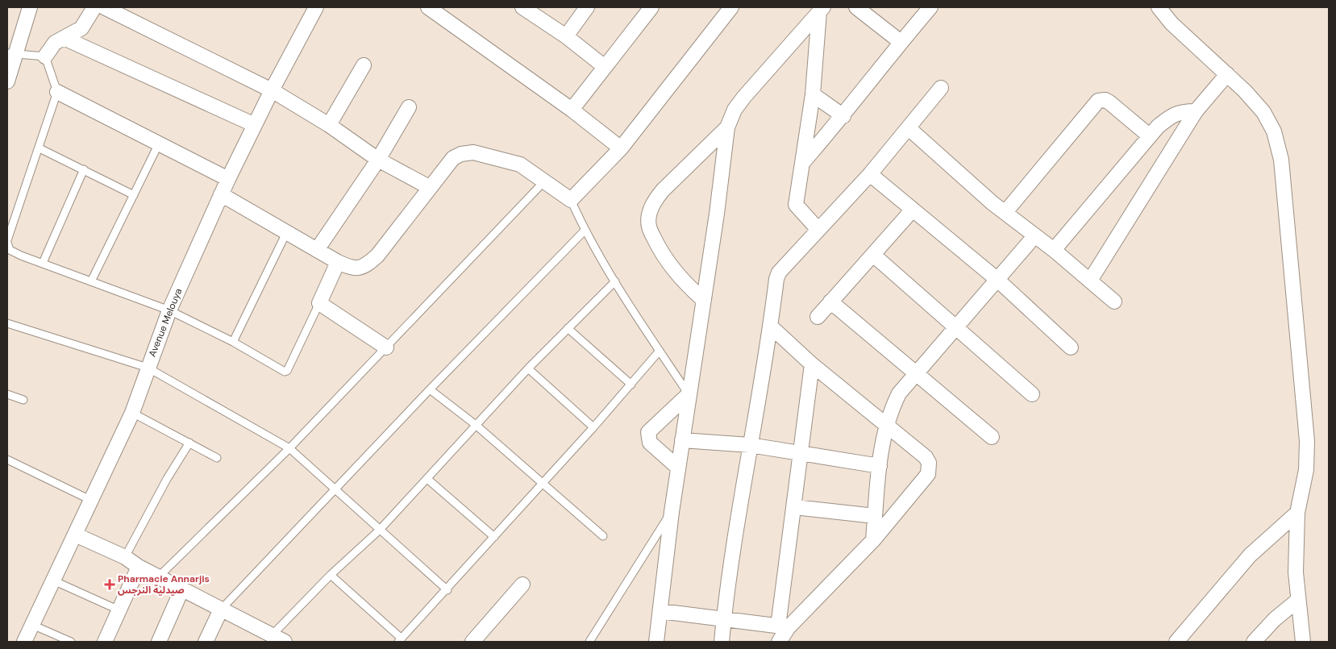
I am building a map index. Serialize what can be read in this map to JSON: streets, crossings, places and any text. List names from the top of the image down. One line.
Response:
{"streets":{"street":["Avenue Melouya"]},"places":{"health":["Pharmacie Annarjis صيدلية النرجس"]}}
